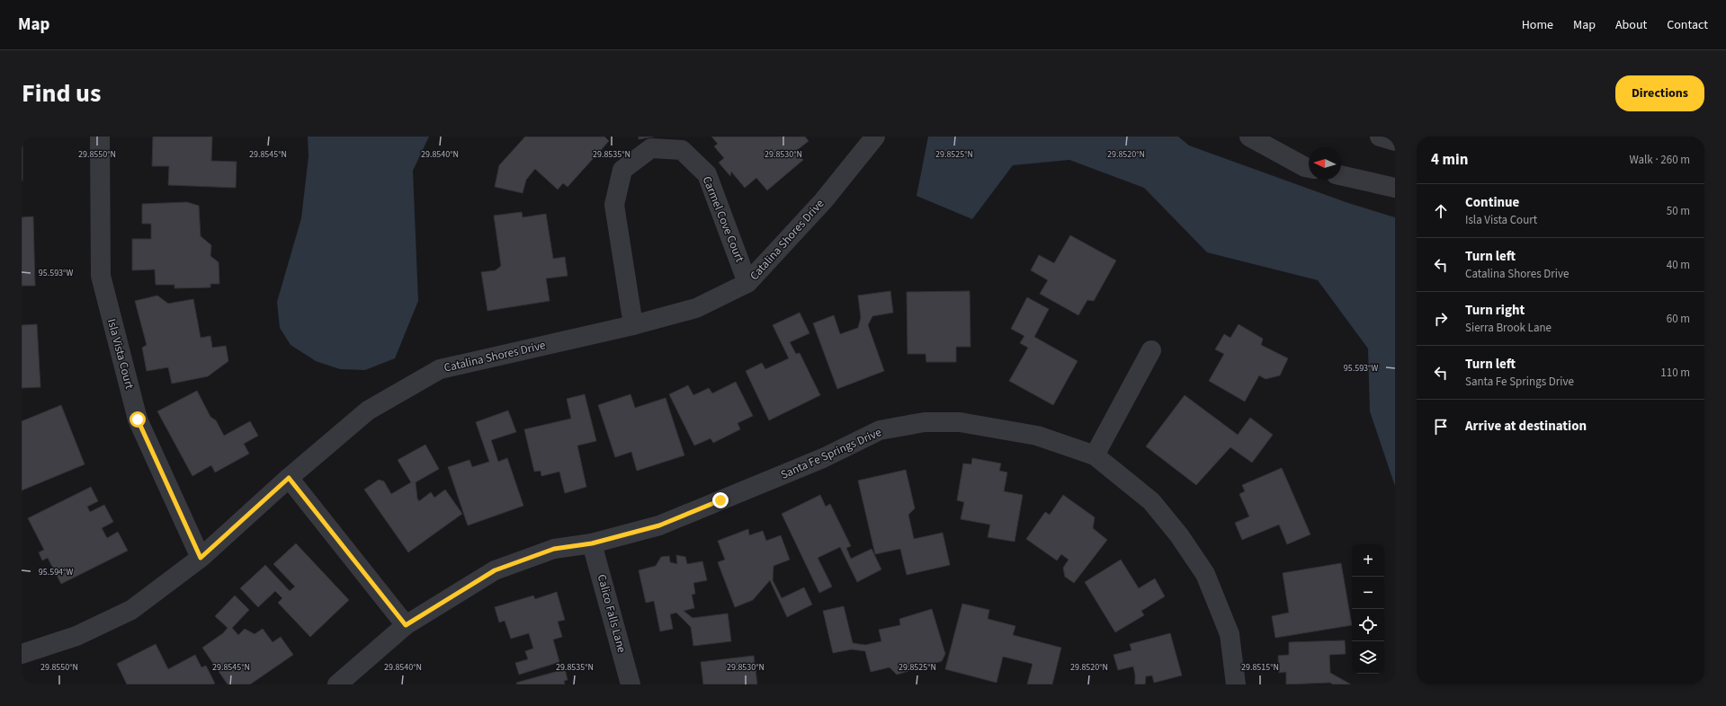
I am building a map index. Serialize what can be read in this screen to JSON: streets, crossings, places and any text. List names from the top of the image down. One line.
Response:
{"streets":{"street":["Carmel Cove Court","Catalina Shores Drive","Isla Vista Court","Santa Fe Springs Drive","Calico Falls Lane"]},"crossings":[["Carmel Cove Court","Catalina Shores Drive"],["Catalina Shores Drive","Isla Vista Court"],["Santa Fe Springs Drive","Calico Falls Lane"]],"north":"left","page":{"header":"Map","nav":["Home","Map","About","Contact"],"title":"Find us","buttons":"Directions","heading":["4 min","Walk · 260 m"],"list":[["Continue","Isla Vista Court","50 m"],["Turn left","Catalina Shores Drive","40 m"],["Turn right","Sierra Brook Lane","60 m"],["Turn left","Santa Fe Springs Drive","110 m"],"Arrive at destination"],"map_buttons":["+","−"]},"coordinates":["29.8550°N","29.8545°N","29.8540°N","29.8535°N","29.8530°N","29.8525°N","29.8520°N","95.593°W","95.594°W","29.8515°N"]}
